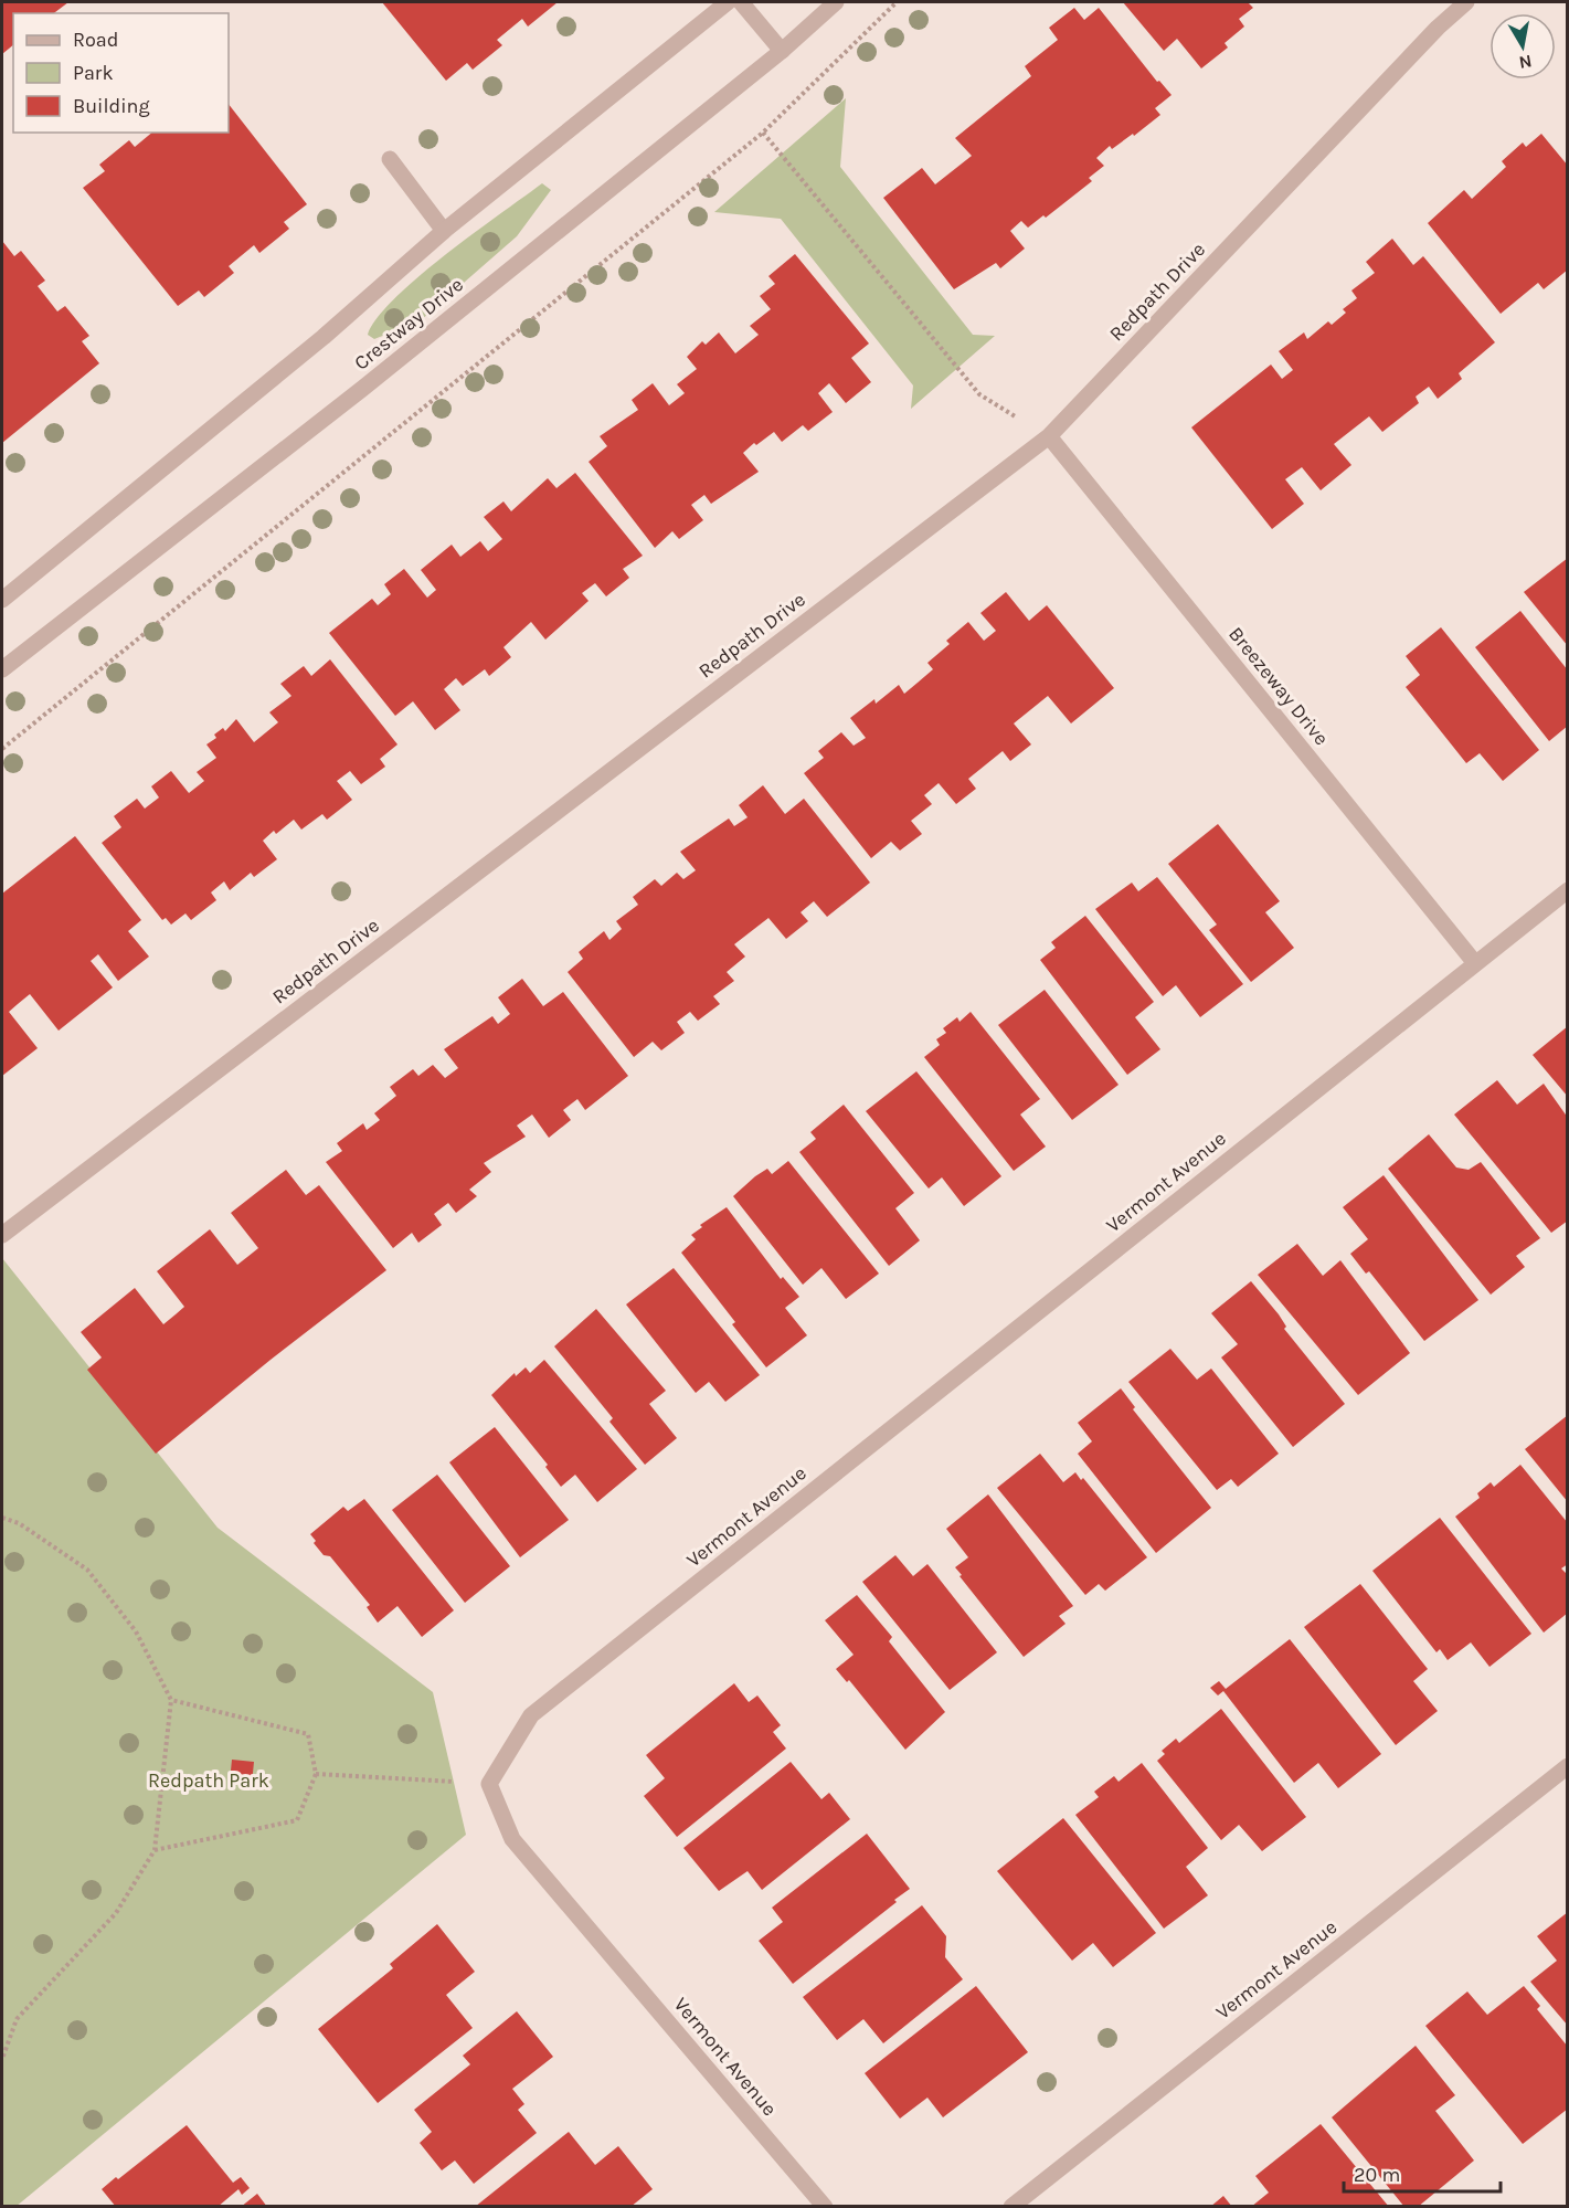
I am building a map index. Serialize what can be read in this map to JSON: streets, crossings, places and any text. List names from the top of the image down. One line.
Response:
{"streets":{"street":["Redpath Drive","Crestway Drive","Breezeway Drive","Vermont Avenue"]},"crossings":[["Redpath Drive","Breezeway Drive"],["Breezeway Drive","Vermont Avenue"]],"parks":["Redpath Park"],"legend":["Road","Park","Building"],"scale_bar":"20 m","north":"bottom"}
